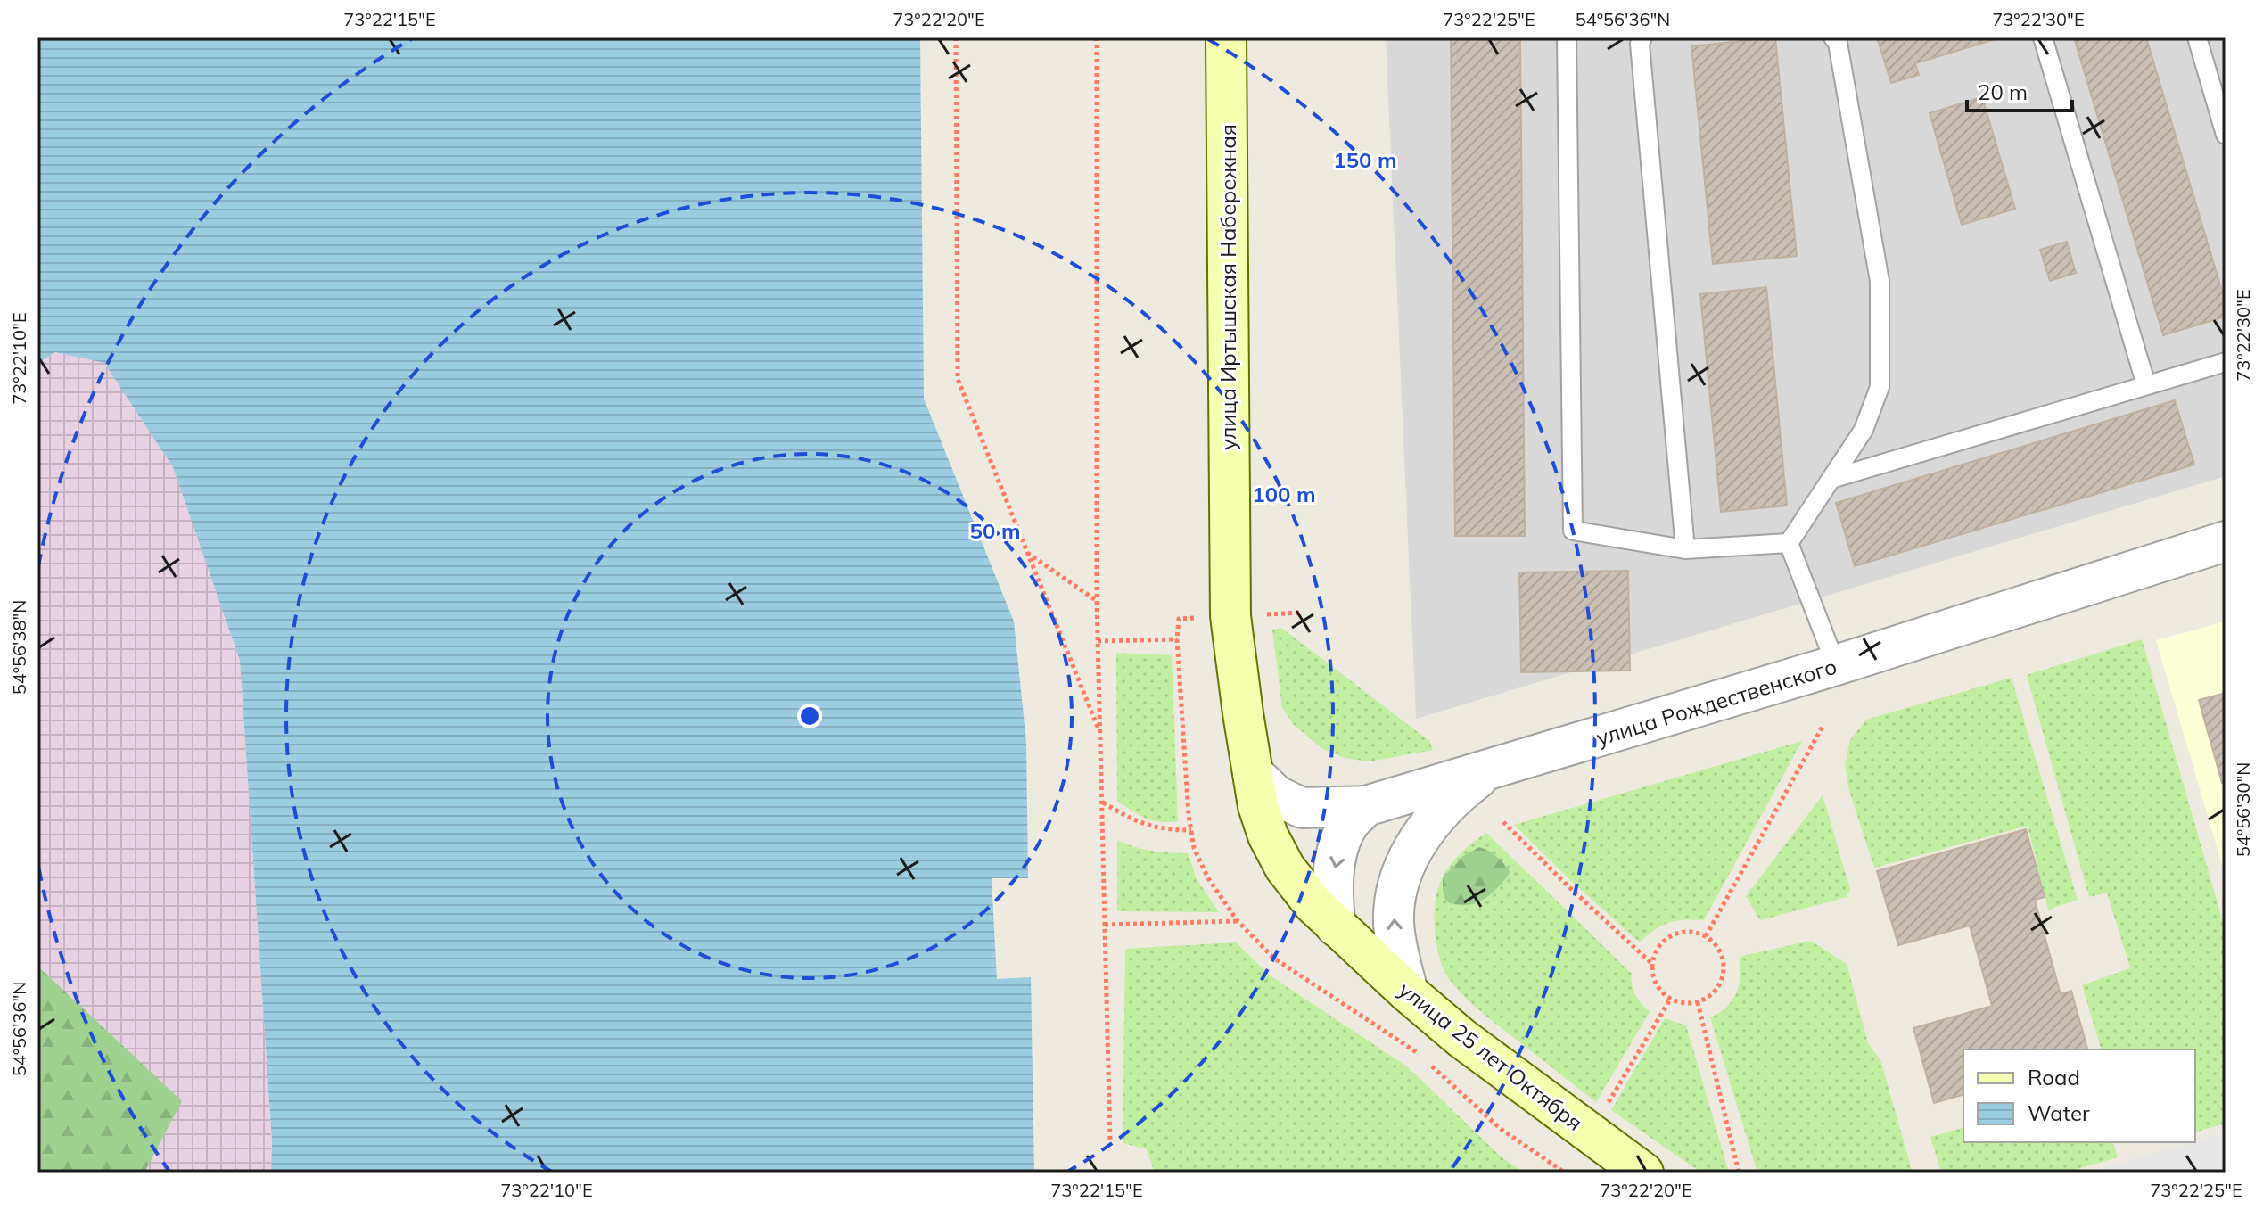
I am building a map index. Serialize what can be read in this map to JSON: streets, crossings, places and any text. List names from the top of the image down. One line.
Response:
{"streets":{"main road":["улица Иртышская Набережная","улица 25 лет Октября"],"street":["улица Рождественского"]},"crossings":[["улица Иртышская Набережная","улица Рождественского"],["улица Иртышская Набережная","улица 25 лет Октября"]],"legend":["Road","Water"],"scale_bar":"20 m","coordinates":["73°22'15\"E","73°22'20\"E","73°22'25\"E","54°56'36\"N","73°22'30\"E","73°22'10\"E","54°56'38\"N","54°56'30\"N"],"rings":["150 m","100 m","50 m"]}
